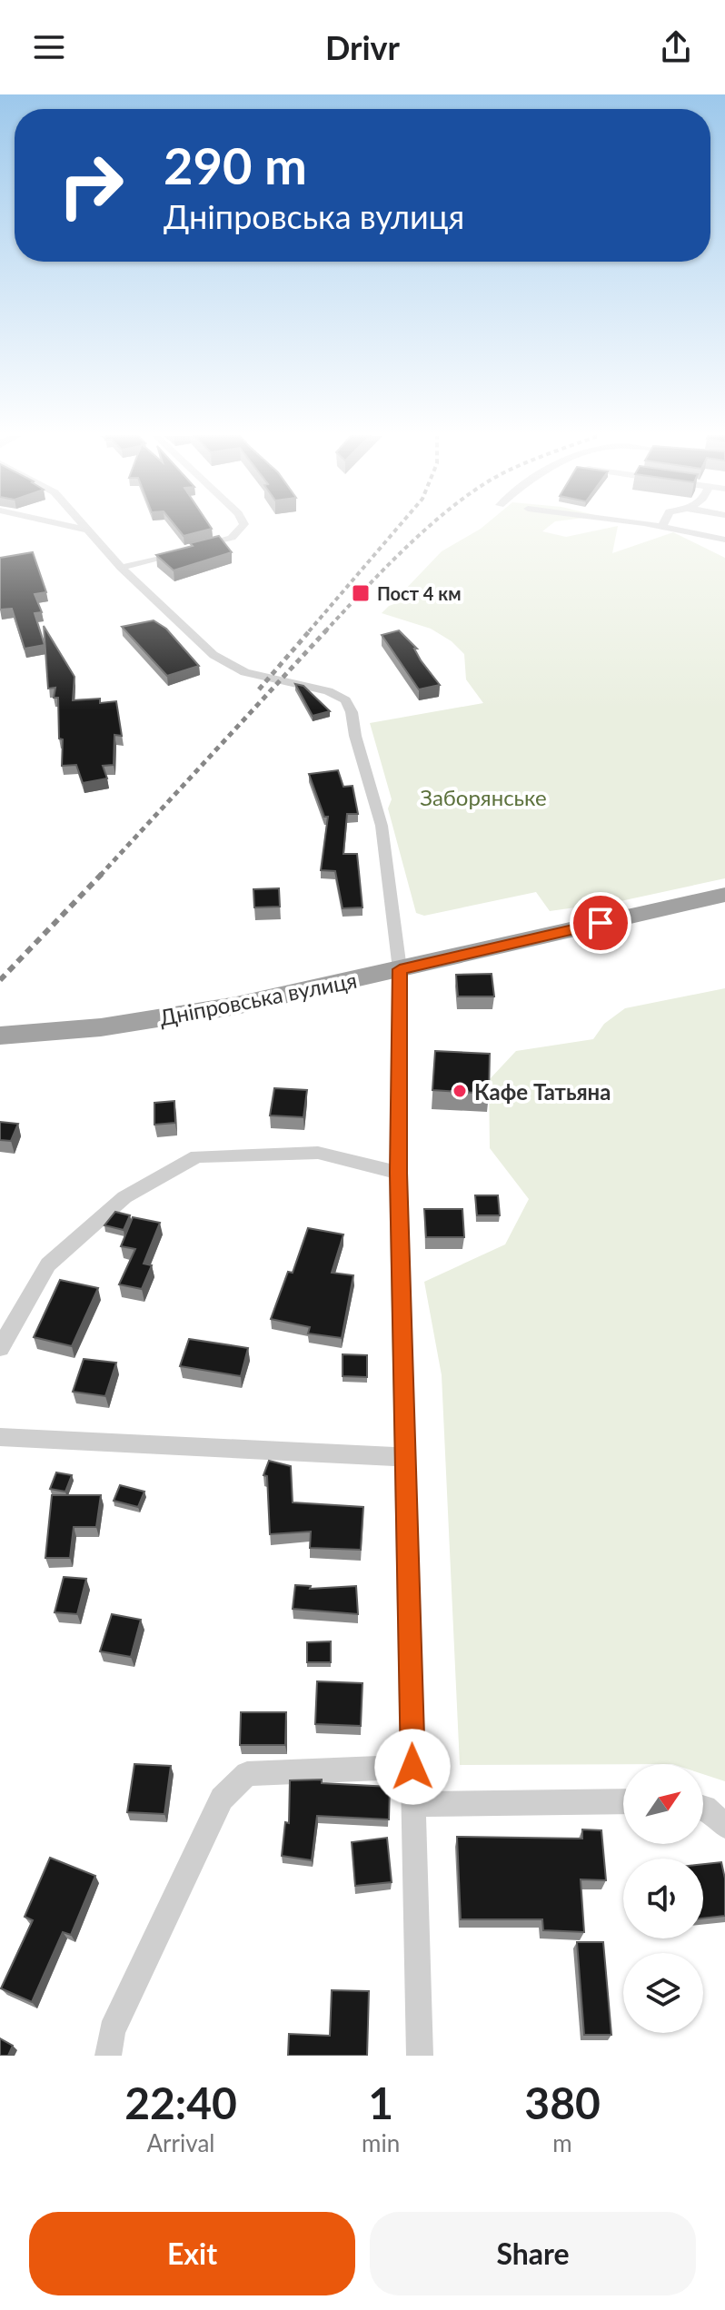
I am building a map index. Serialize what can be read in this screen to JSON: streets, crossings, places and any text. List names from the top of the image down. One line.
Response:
{"streets":{"highway":["Дніпровська вулиця"]},"parks":["Заборянське"],"places":{"transit":["Пост 4 км"],"other":["Кафе Татьяна"]},"north":"top right","page":{"header":"Drivr","turn":["290 m","Дніпровська вулиця"],"eta":["22:40","Arrival","1","min","380","m"],"buttons":["Exit","Share"]}}
